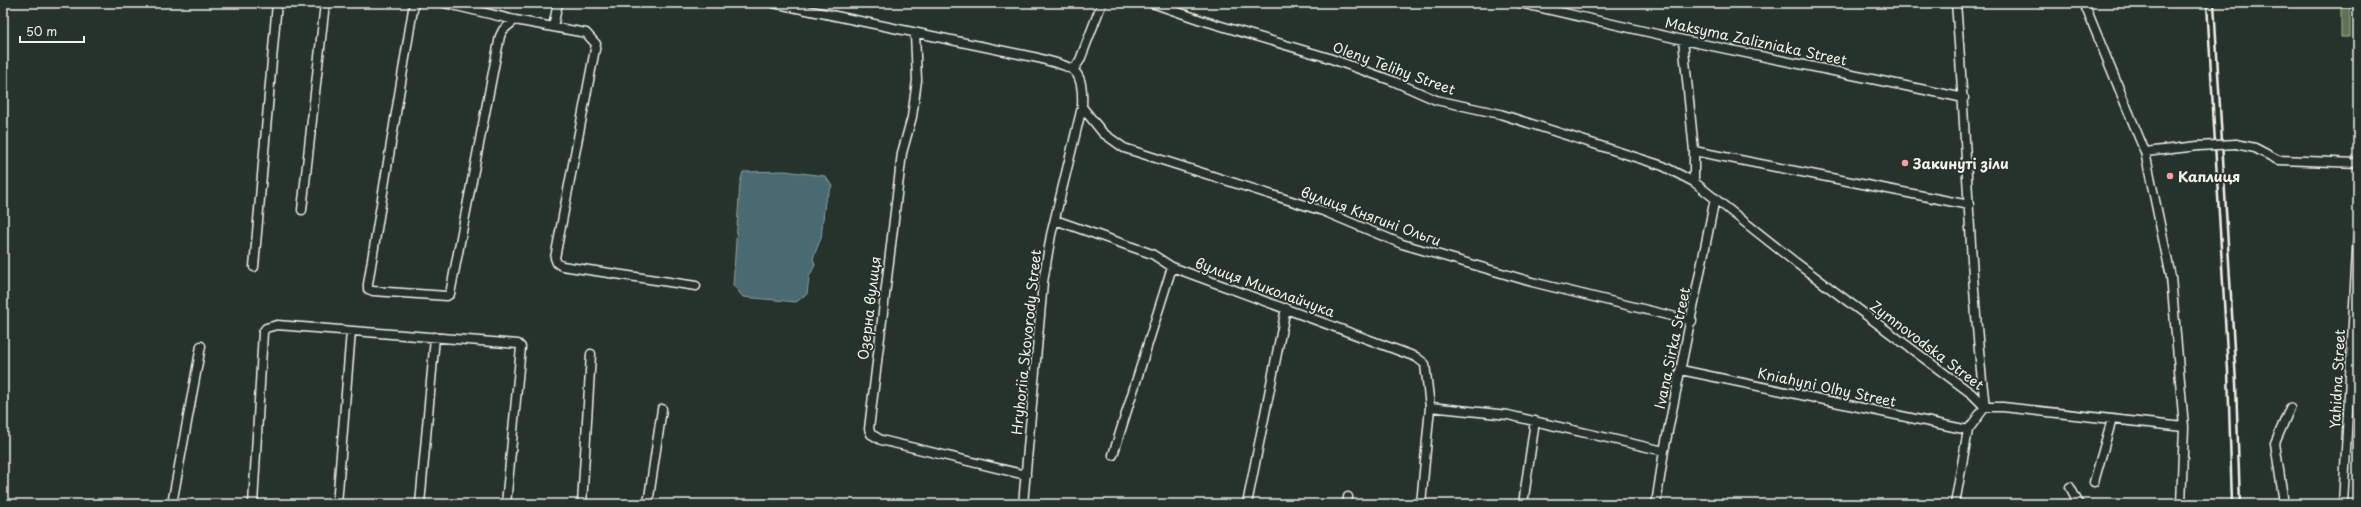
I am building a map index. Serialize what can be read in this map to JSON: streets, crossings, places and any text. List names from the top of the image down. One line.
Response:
{"streets":{"street":["Maksyma Zalizniaka Street","Oleny Telihy Street","вулиця Княгині Ольги","вулиця Миколайчука","Озерна вулиця","Hryhoriia Skovorody Street","Zymnovodska Street","Ivana Sirka Street","Yahidna Street","Kniahyni Olhy Street"]},"crossings":[["Oleny Telihy Street","Zymnovodska Street"],["вулиця Княгині Ольги","Hryhoriia Skovorody Street"],["вулиця Княгині Ольги","Ivana Sirka Street"],["вулиця Миколайчука","Hryhoriia Skovorody Street"],["Озерна вулиця","Hryhoriia Skovorody Street"],["Zymnovodska Street","Ivana Sirka Street"],["Ivana Sirka Street","Kniahyni Olhy Street"]],"places":["Закинуті зіли","Каплиця"],"scale_bar":"50 m"}
